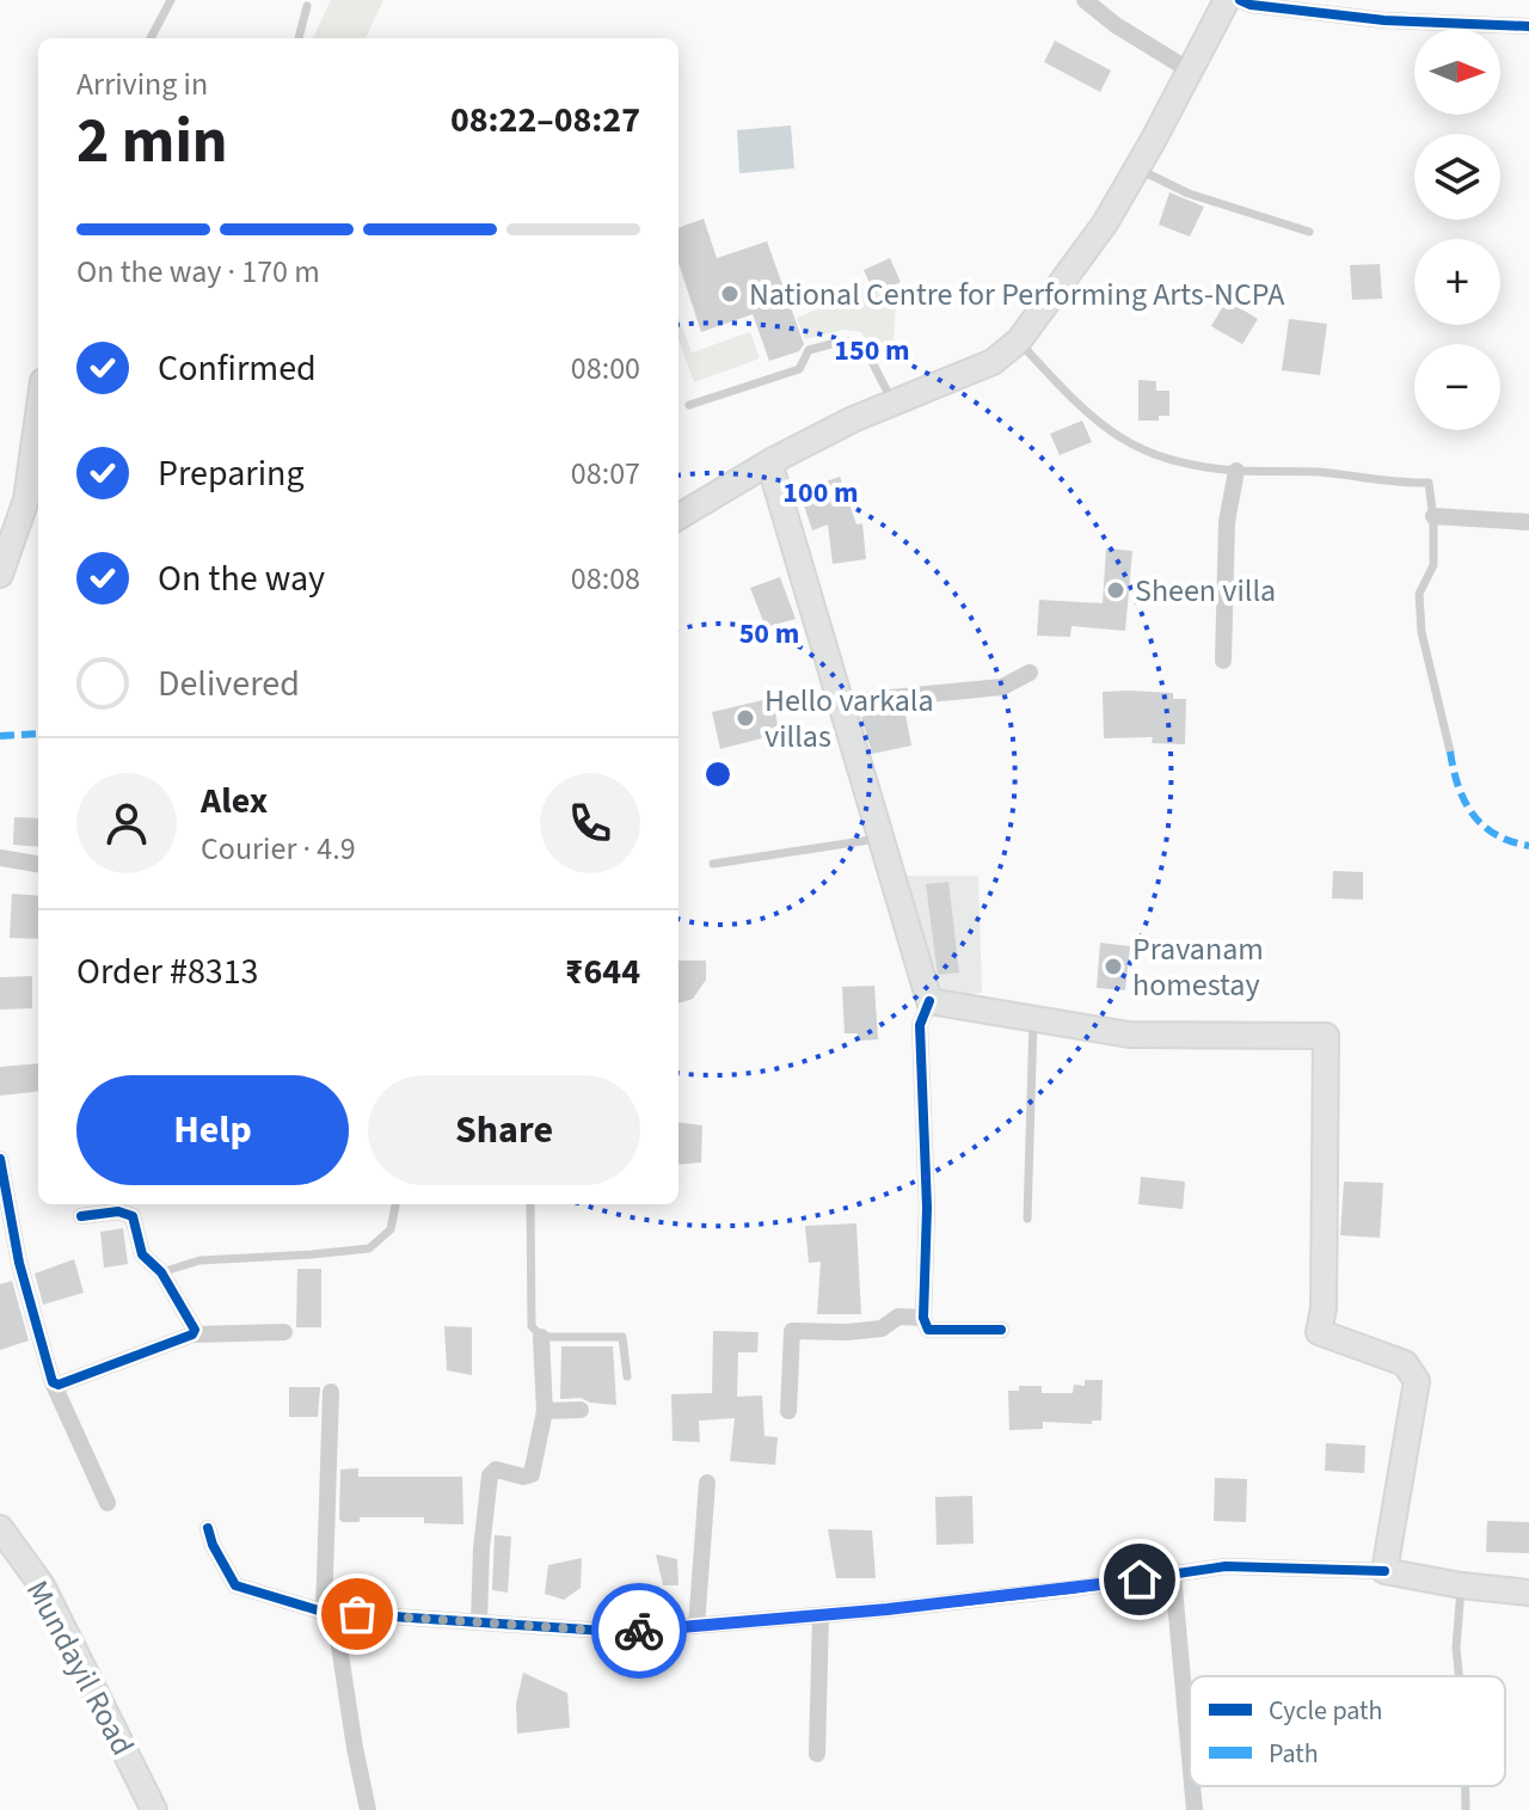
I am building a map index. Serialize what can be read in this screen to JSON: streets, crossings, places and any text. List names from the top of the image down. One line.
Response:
{"streets":{"main road":["Mundayil Road"]},"places":["National Centre for Performing Arts-NCPA","Sheen villa","Hello varkala villas","Pravanam homestay"],"legend":["Cycle path","Path"],"north":"right","page":{"map_buttons":["+","−"],"heading":["2 min","Arriving in","08:22–08:27"],"panel":["Alex","Courier · 4.9","Order #8313","₹644"],"bar":"On the way · 170 m","list":[["Confirmed","08:00"],["Preparing","08:07"],["On the way","08:08"],"Delivered"],"buttons":["Help","Share"]},"rings":["150 m","100 m","50 m"]}
